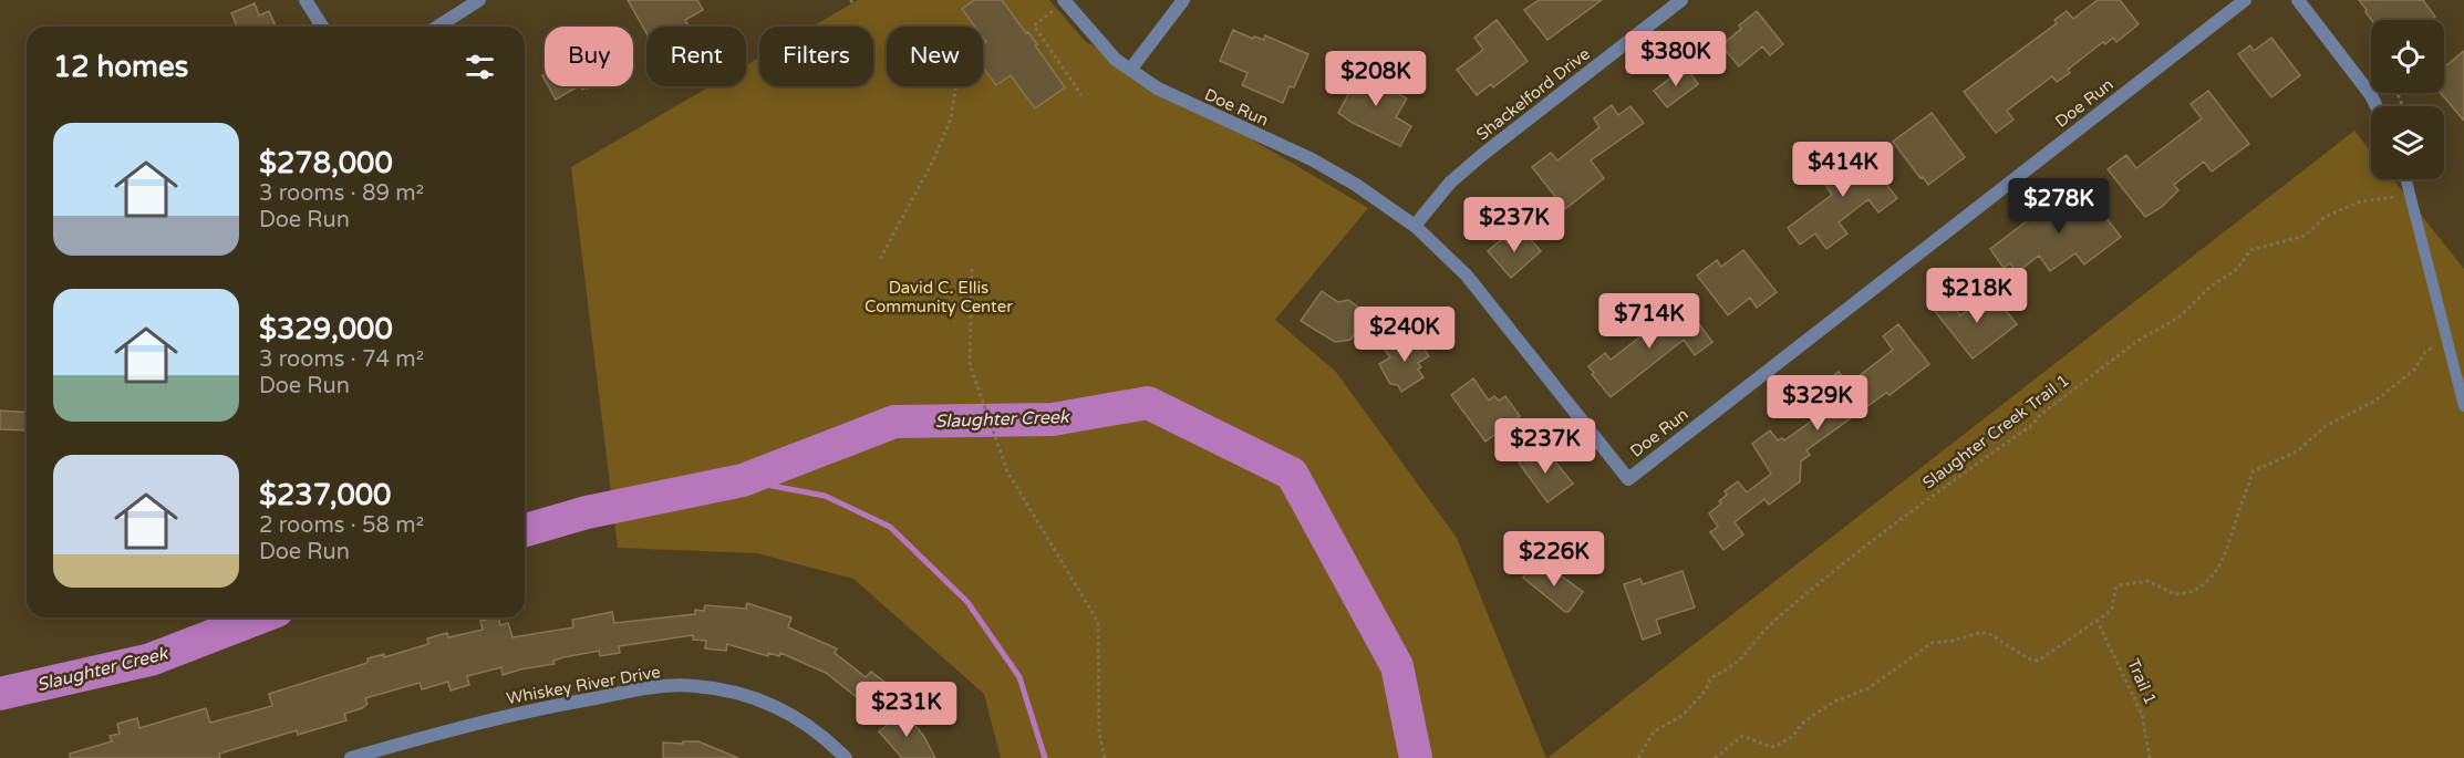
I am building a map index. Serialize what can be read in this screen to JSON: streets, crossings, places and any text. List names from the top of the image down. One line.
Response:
{"streets":{"street":["Shackelford Drive","Doe Run","Whiskey River Drive"],"path":["Slaughter Creek Trail 1","Trail 1"]},"crossings":[["Shackelford Drive","Doe Run"]],"water":["Slaughter Creek"],"parks":["David C. Ellis Community Center"],"page":{"chip":["Buy","Rent","Filters","New"],"heading":"12 homes","price":["$380K","$208K","$414K","$278K","$237K","$218K","$714K","$240K","$329K","$237K","$226K","$231K"],"list":[{"name":"$278,000","note":"3 rooms · 89 m² · Doe Run"},{"name":"$329,000","note":"3 rooms · 74 m² · Doe Run"},{"name":"$237,000","note":"2 rooms · 58 m² · Doe Run"}]}}
